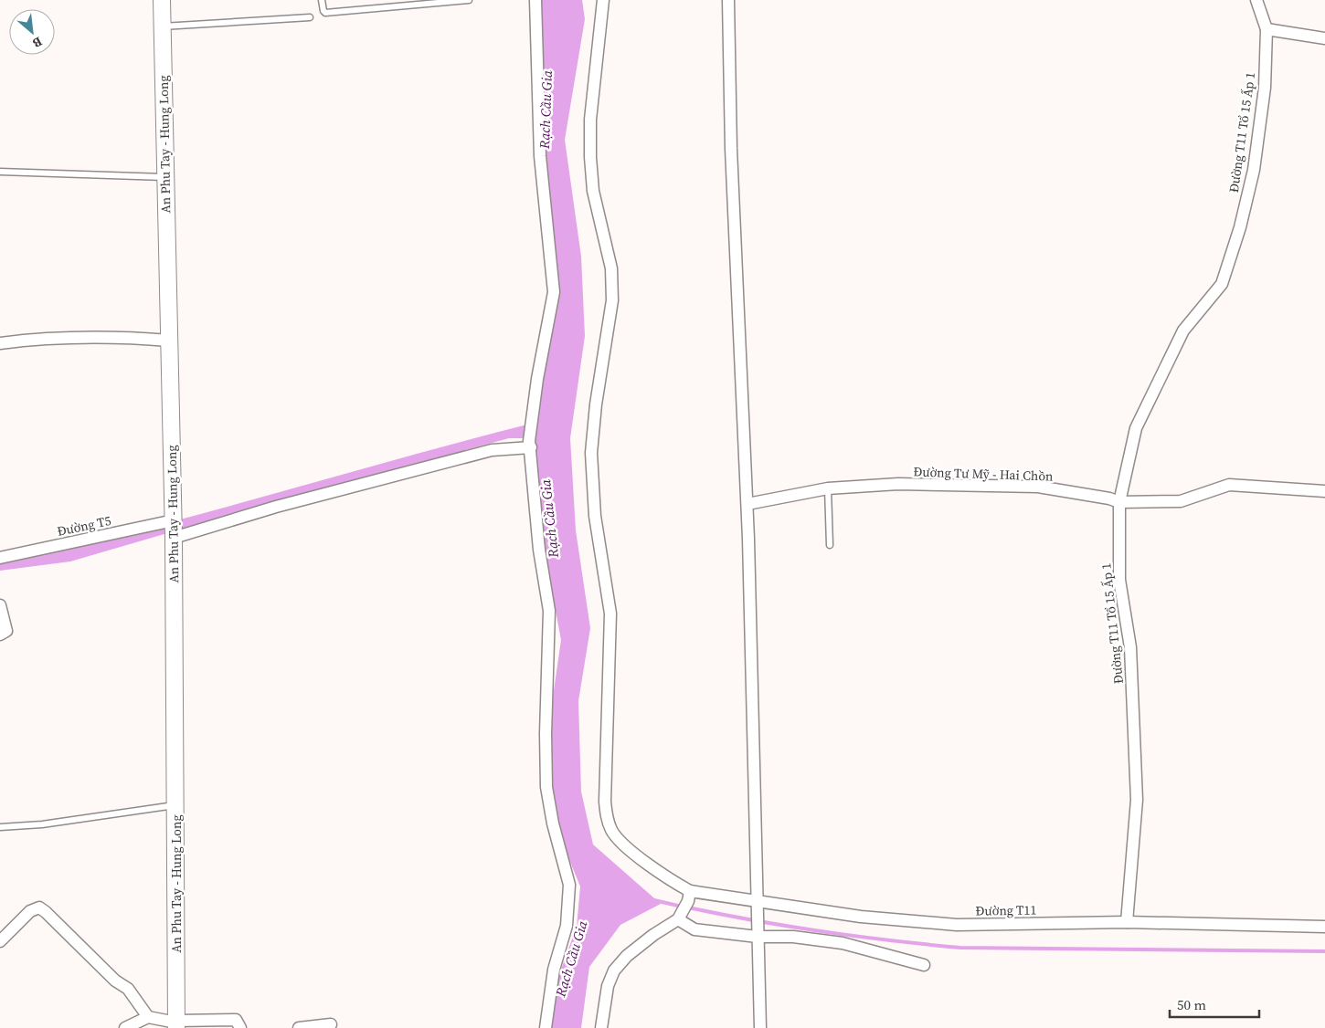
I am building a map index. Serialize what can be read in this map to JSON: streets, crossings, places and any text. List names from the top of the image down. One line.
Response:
{"streets":{"street":["Đường T11 Tổ 15 Ấp 1","An Phu Tay - Hung Long","Đường Tư Mỹ - Hai Chồn","Đường T5","Đường T11"]},"crossings":[["Đường T11 Tổ 15 Ấp 1","Đường Tư Mỹ - Hai Chồn"],["Đường T11 Tổ 15 Ấp 1","Đường T11"],["An Phu Tay - Hung Long","Đường T5"]],"water":["Rạch Cầu Gia"],"scale_bar":"50 m","north":"bottom right"}
